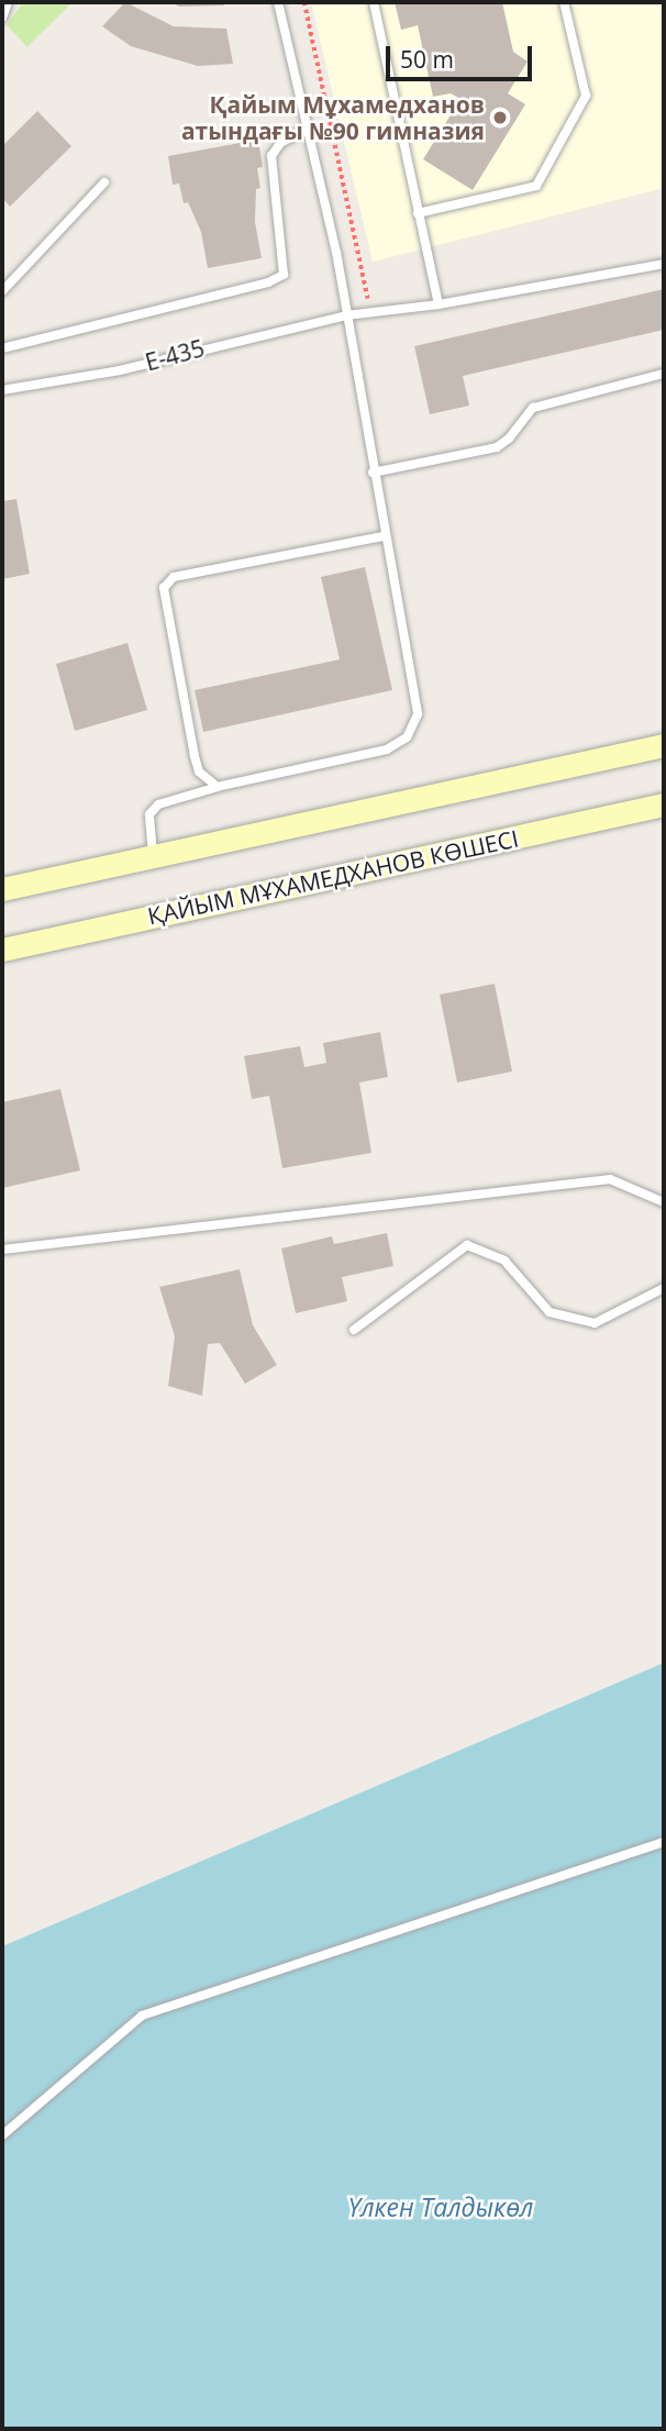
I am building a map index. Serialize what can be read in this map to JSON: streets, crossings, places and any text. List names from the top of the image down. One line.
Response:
{"streets":{"main road":["ҚАЙЫМ МҰХАМЕДХАНОВ КӨШЕСІ"],"lane":["Е-435"]},"water":["Үлкен Талдыкөл"],"places":["Қайым Мұхамедханов атындағы №90 гимназия"],"scale_bar":"50 m"}
